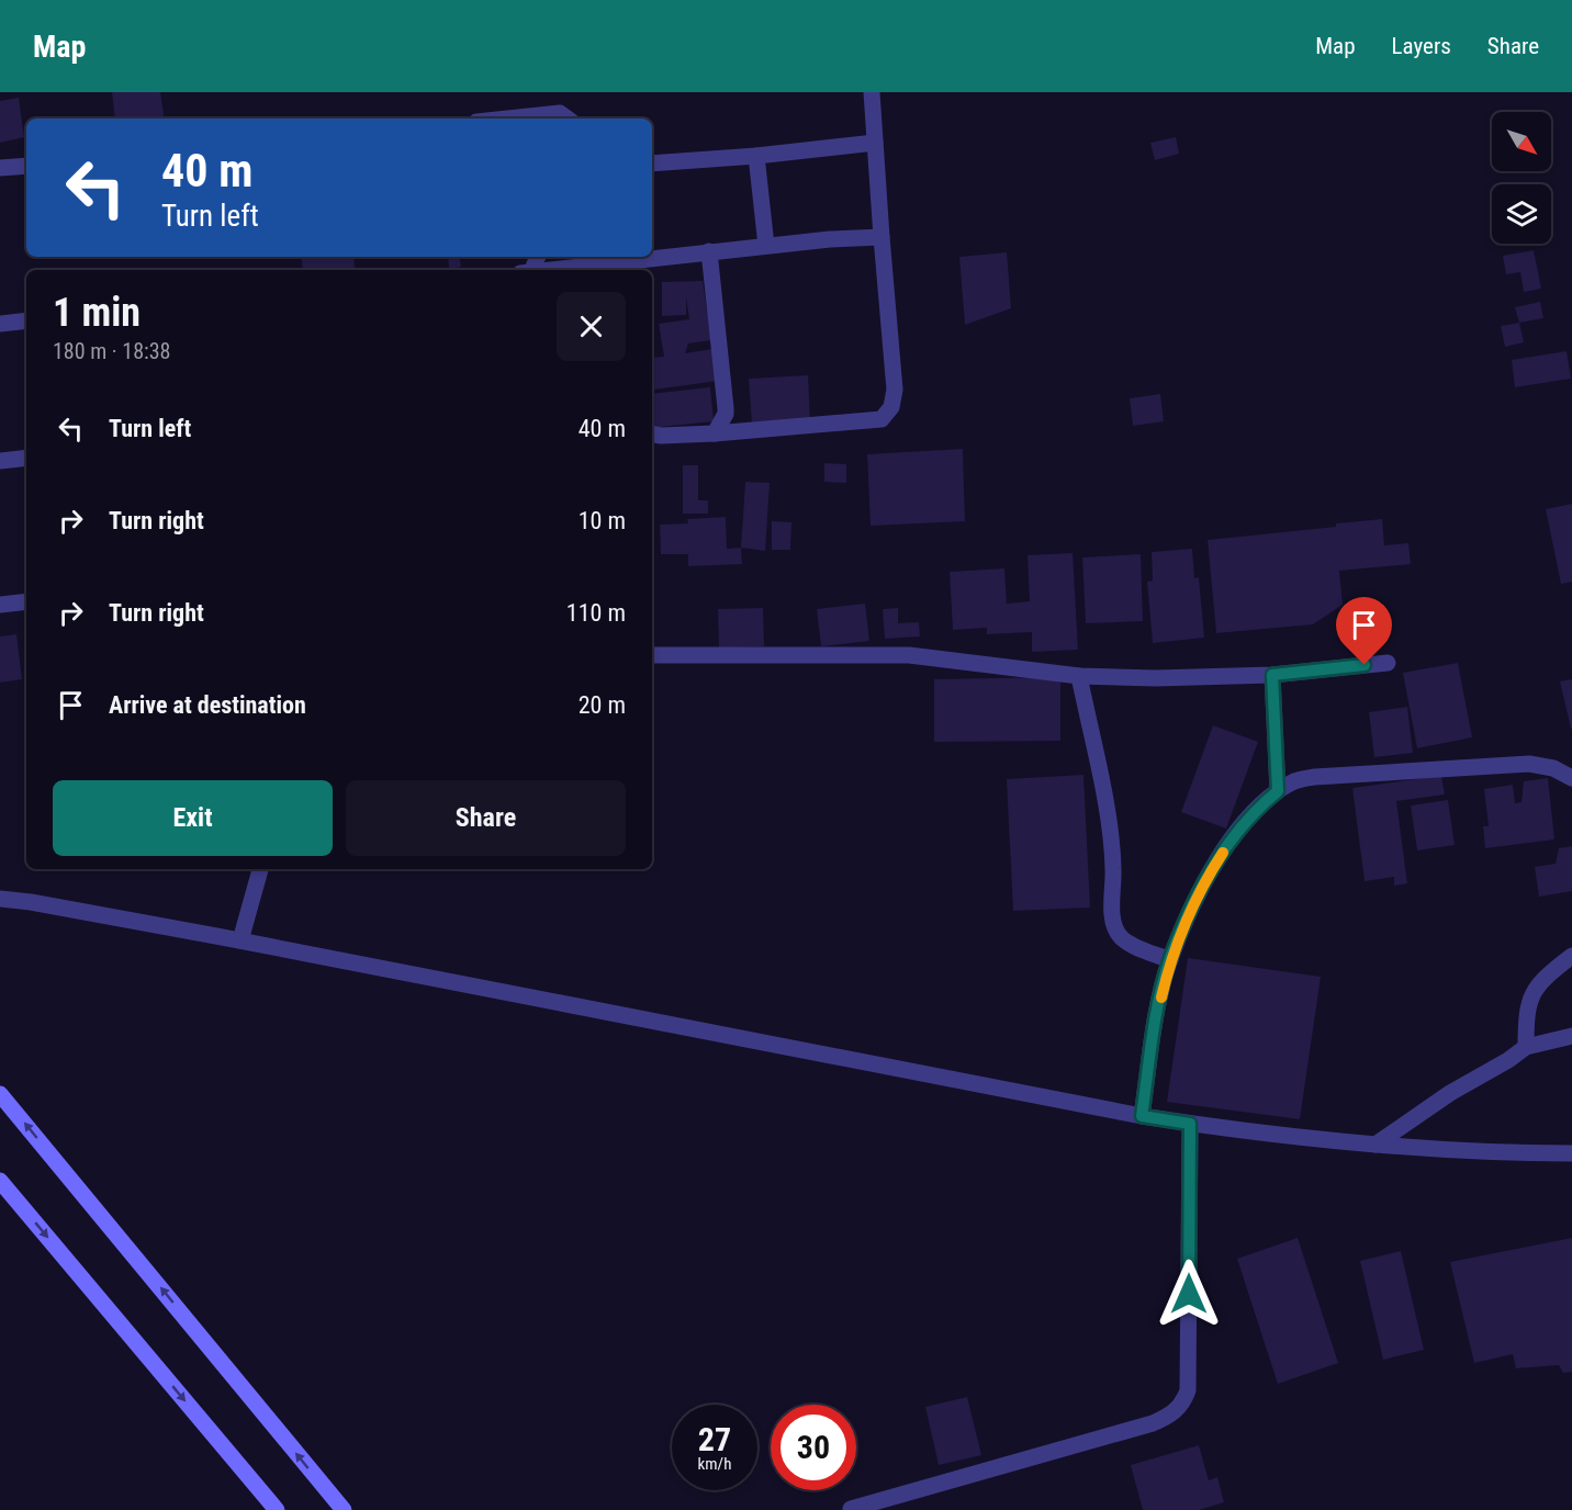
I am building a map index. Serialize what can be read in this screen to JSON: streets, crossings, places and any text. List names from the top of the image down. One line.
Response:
{"north":"bottom right","page":{"header":"Map","nav":["Map","Layers","Share"],"turn":["40 m","Turn left"],"heading":["1 min","180 m · 18:38"],"list":[{"name":"Turn left","value":"40 m"},{"name":"Turn right","value":"10 m"},{"name":"Turn right","value":"110 m"},{"name":"Arrive at destination","value":"20 m"}],"buttons":["Exit","Share"],"speed":"27 km/h","limit":"30"}}
